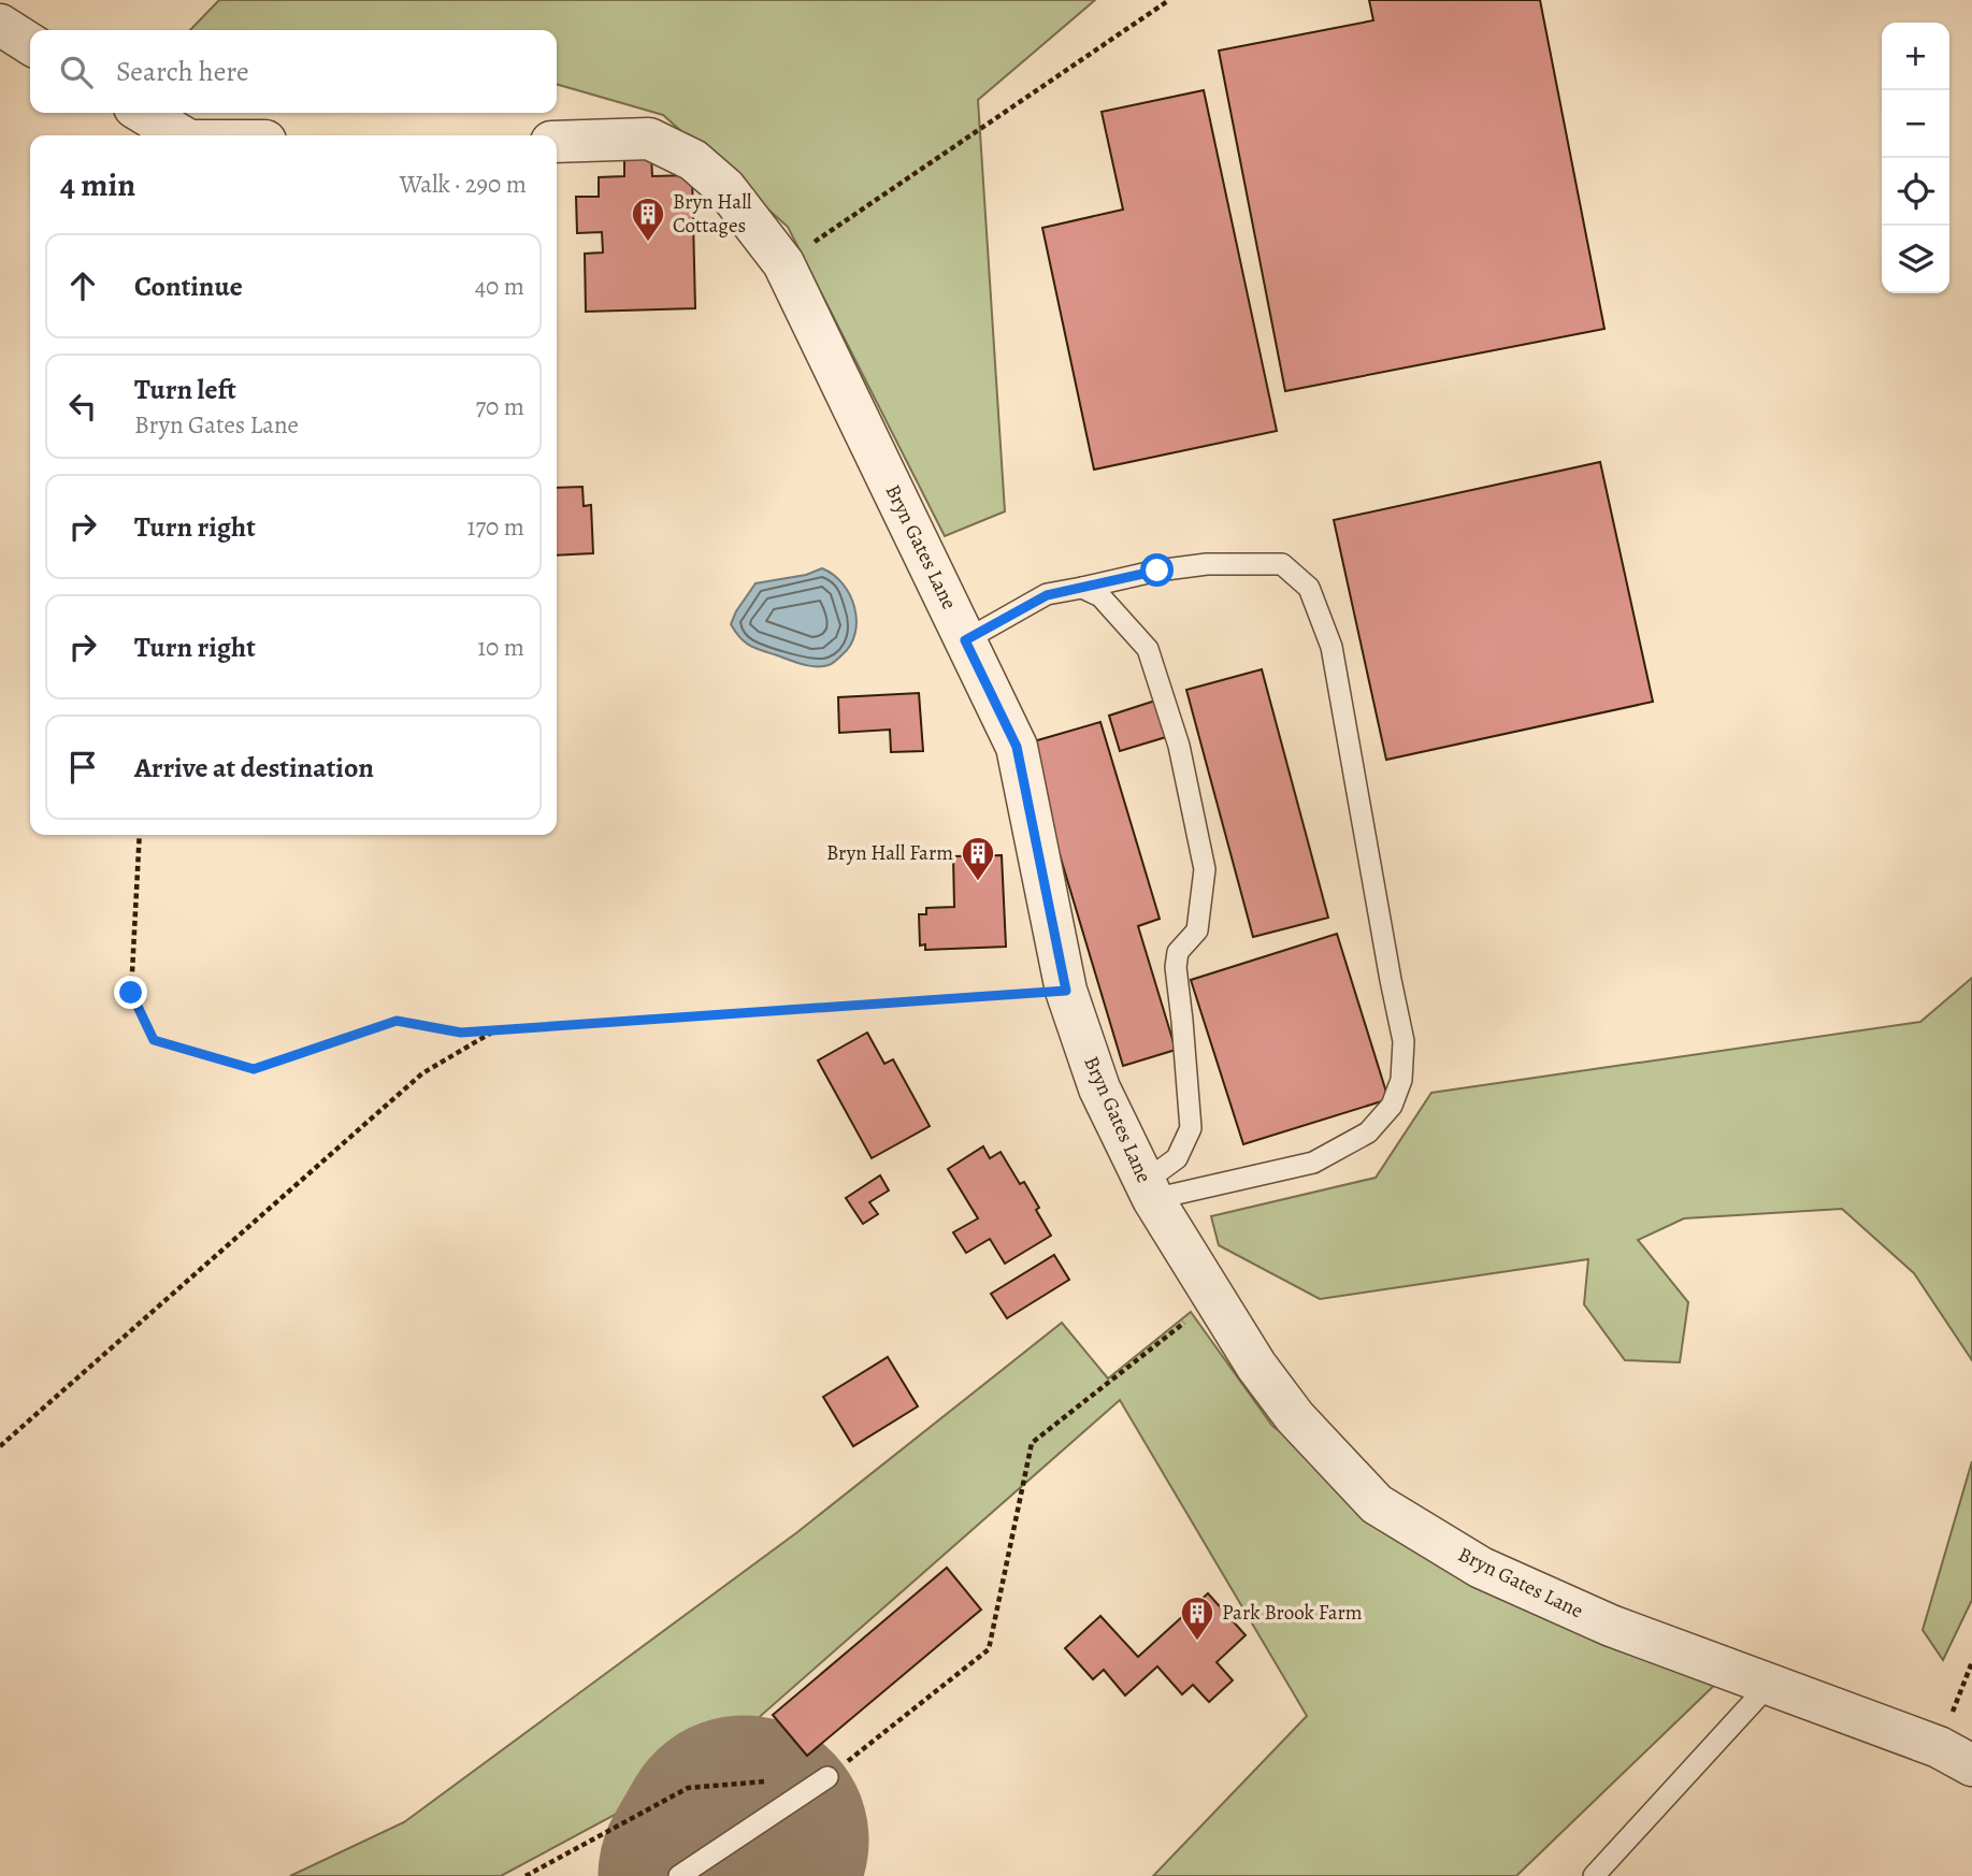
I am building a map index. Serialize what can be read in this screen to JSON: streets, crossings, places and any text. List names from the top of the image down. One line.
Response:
{"streets":{"street":["Bryn Gates Lane"]},"places":{"building":["Bryn Hall Cottages","Bryn Hall Farm","Park Brook Farm"]},"page":{"map_buttons":["+","−"],"search":"Search here","heading":["4 min","Walk · 290 m"],"list":[["Continue","40 m"],["Turn left","Bryn Gates Lane","70 m"],["Turn right","170 m"],["Turn right","10 m"],"Arrive at destination"]}}
